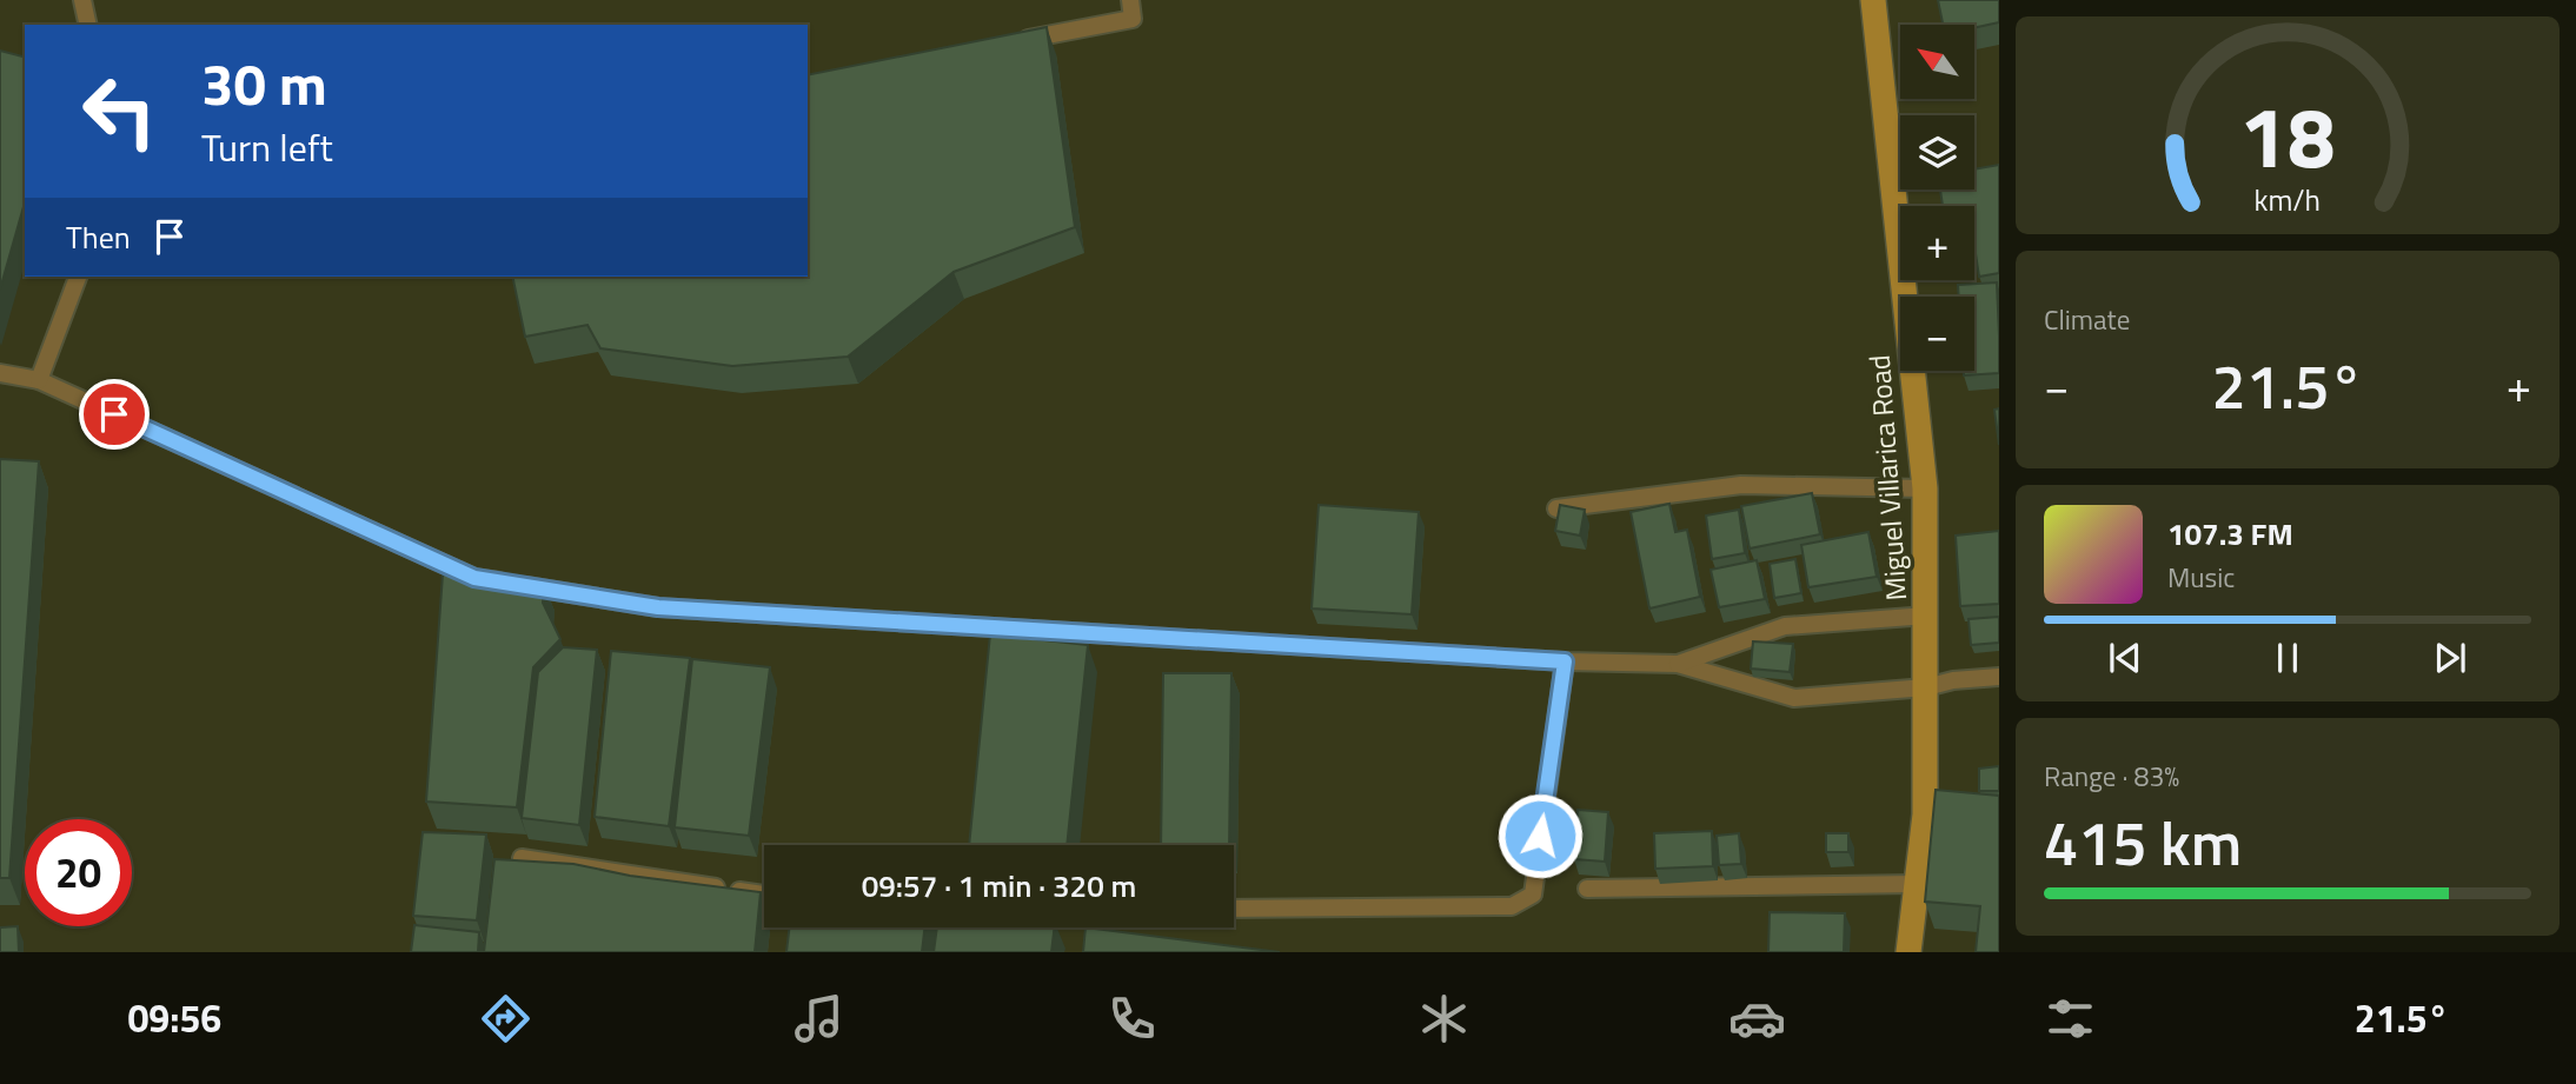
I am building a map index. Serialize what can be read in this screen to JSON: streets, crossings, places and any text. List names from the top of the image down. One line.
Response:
{"streets":{"main road":["Miguel Villarica Road"]},"north":"top left","page":{"map_buttons":["+","−"],"turn":["30 m","Turn left"],"then":"Then","tile":["Climate",["Range · 83%","415 km"]],"heat":["−","21.5°","+"],"song":["107.3 FM","Music"],"limit":"20","trip":"09:57 · 1 min · 320 m","tabs":["09:56","21.5°"],"gauge":["18","km/h"]}}
